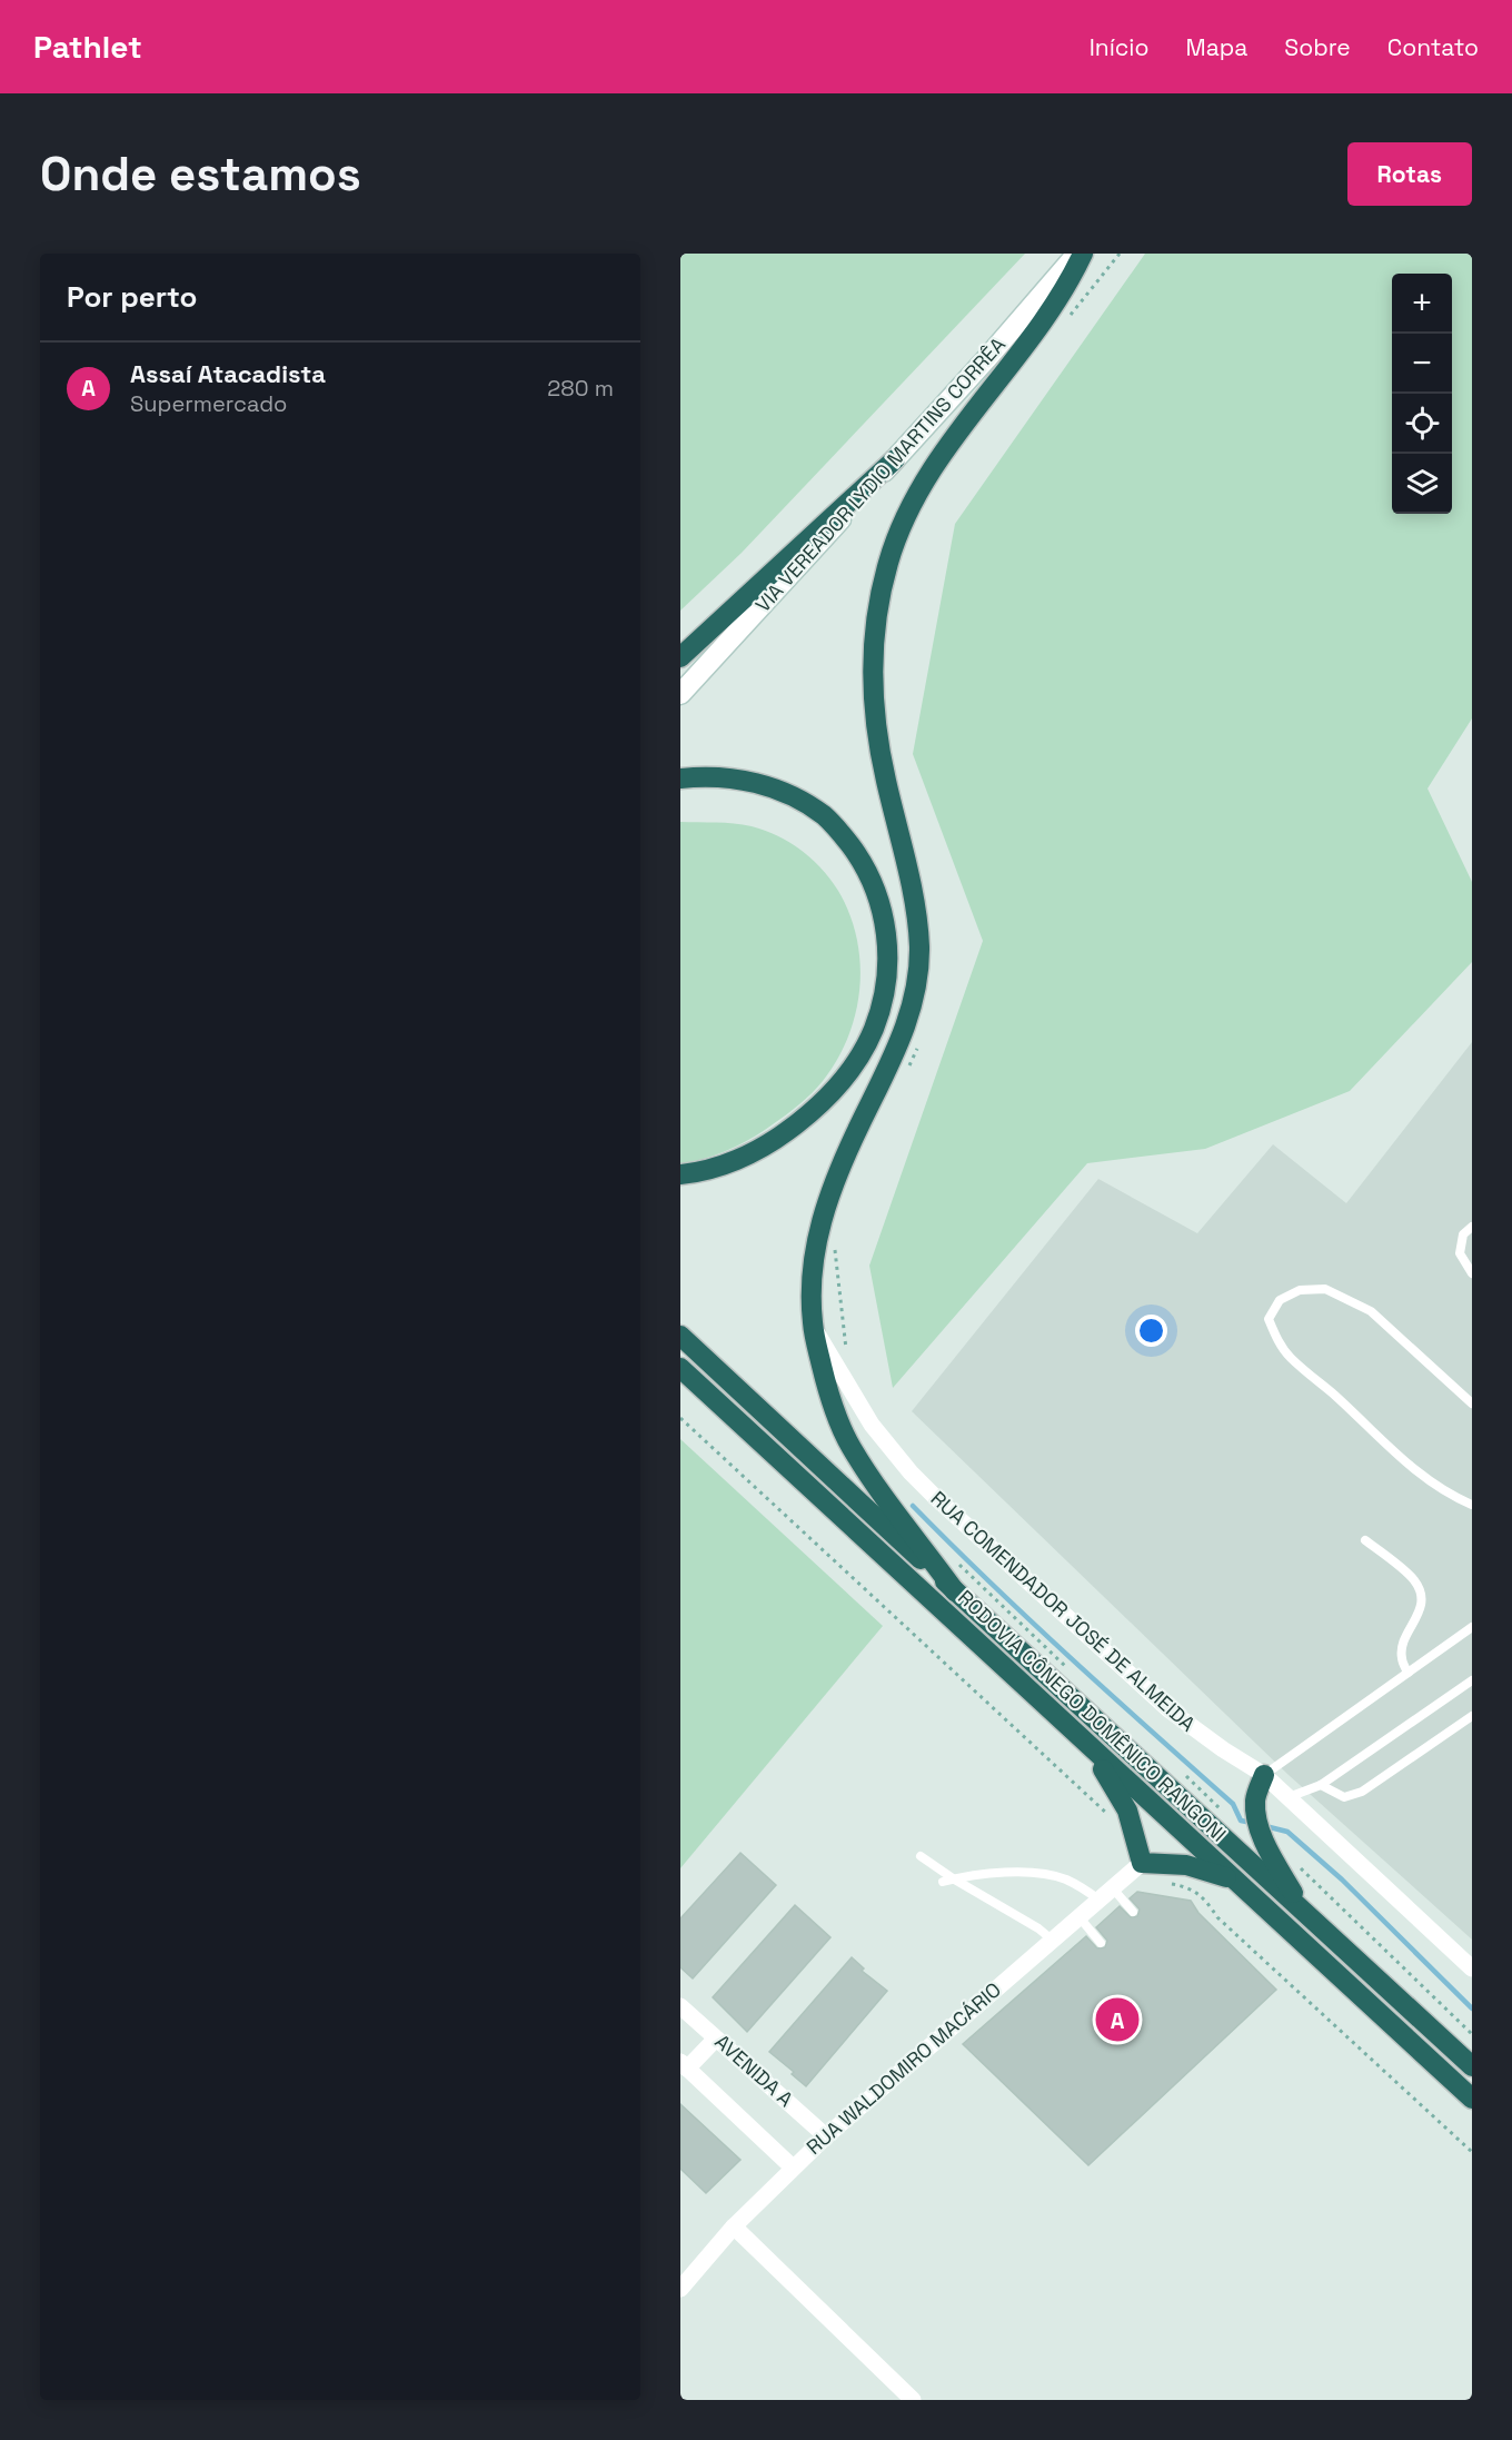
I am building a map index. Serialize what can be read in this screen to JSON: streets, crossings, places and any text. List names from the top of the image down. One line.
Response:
{"streets":{"highway":["RODOVIA CÔNEGO DOMÊNICO RANGONI"],"main road":["VIA VEREADOR LYDIO MARTINS CORRÊA"],"street":["RUA COMENDADOR JOSÉ DE ALMEIDA","RUA WALDOMIRO MACÁRIO","AVENIDA A"]},"crossings":[["RUA WALDOMIRO MACÁRIO","AVENIDA A"]],"page":{"header":"Pathlet","nav":["Início","Mapa","Sobre","Contato"],"buttons":"Rotas","title":"Onde estamos","heading":"Por perto","map_buttons":["+","−"],"list":[{"mark":"A","name":"Assaí Atacadista","note":"Supermercado","value":"280 m"}],"pins":"A"}}
